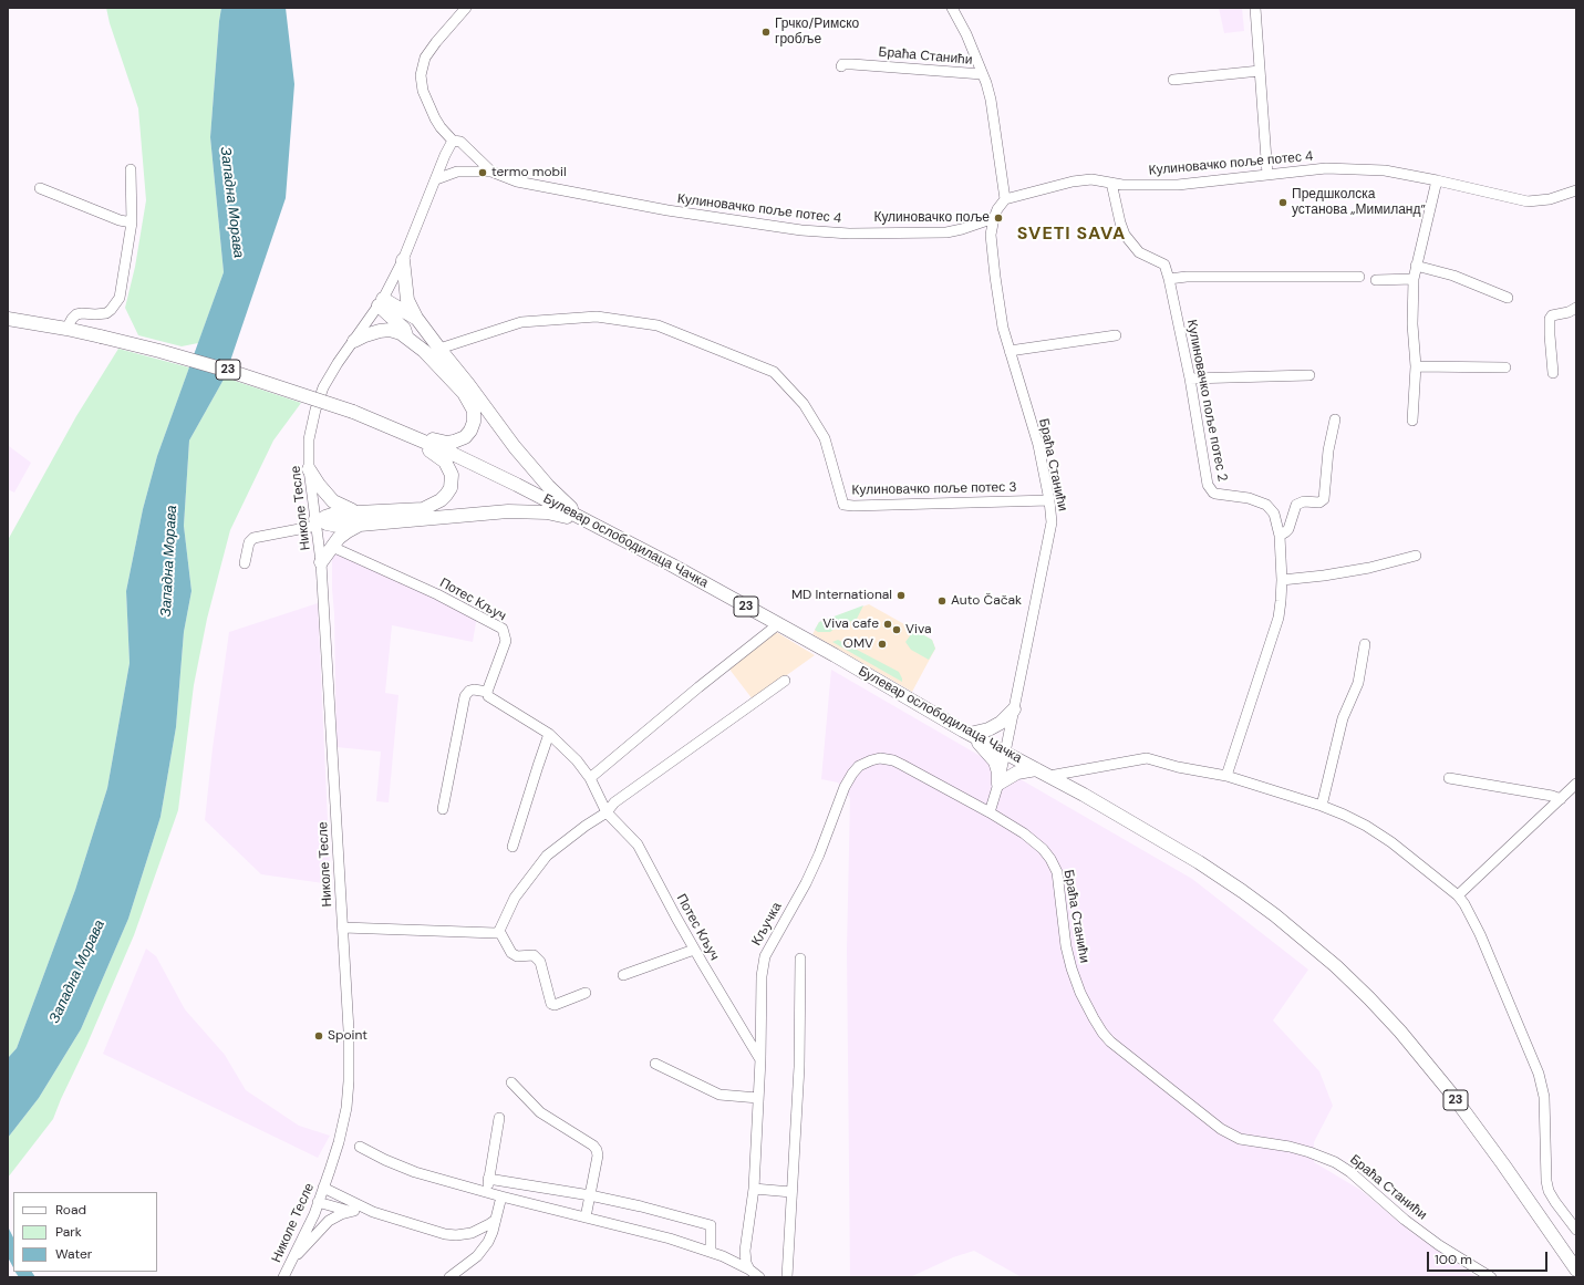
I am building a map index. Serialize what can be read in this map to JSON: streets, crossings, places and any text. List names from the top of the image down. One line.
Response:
{"streets":{"main road":["23","Булевар ослободилаца Чачка"],"street":["Браћа Станићи","Кулиновачко поље потес 4","Кулиновачко поље потес 2","Кулиновачко поље потес 3","Николе Тесле","Потес Кључ","Кључка"]},"crossings":[["Браћа Станићи","Кулиновачко поље потес 4"],["Браћа Станићи","Кулиновачко поље потес 3"],["Браћа Станићи","Булевар ослободилаца Чачка"],["Браћа Станићи","Кључка"],["Кулиновачко поље потес 4","Кулиновачко поље потес 2"],["Потес Кључ","Кључка"]],"districts":["SVETI SAVA"],"water":["Западна Морава"],"places":["Грчко/Римско гробље","termo mobil","Предшколска установа „Мимиланд”","Кулиновачко поље","MD International","Auto Čačak","Viva cafe","Viva","OMV","Spoint"],"legend":["Road","Park","Water"],"scale_bar":"100 m"}
